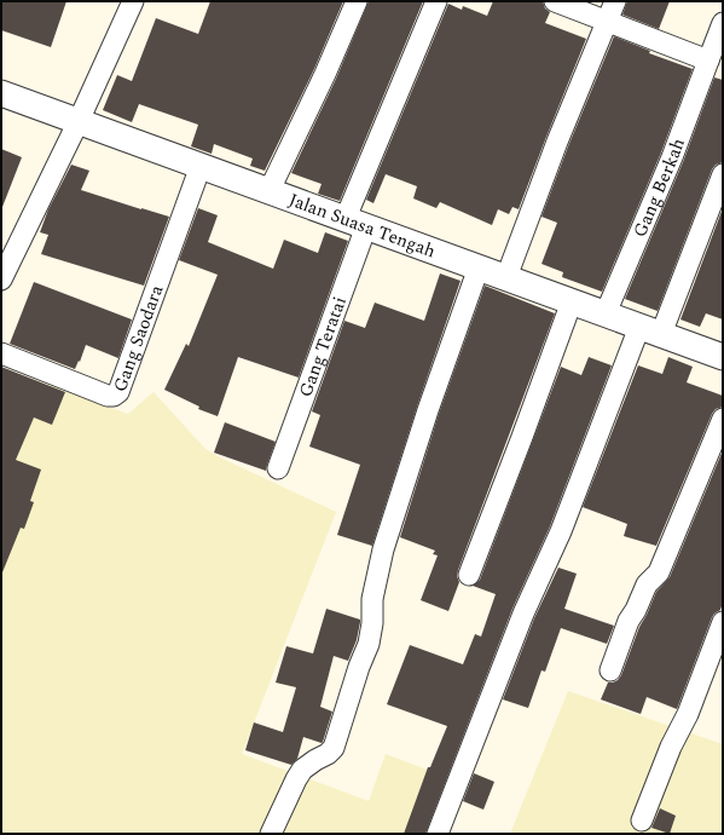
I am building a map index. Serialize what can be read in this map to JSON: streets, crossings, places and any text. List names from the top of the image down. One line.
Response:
{"streets":{"street":["Gang Berkah","Jalan Suasa Tengah","Gang Saodara","Gang Teratai"]},"crossings":[["Gang Berkah","Jalan Suasa Tengah"],["Jalan Suasa Tengah","Gang Saodara"],["Jalan Suasa Tengah","Gang Teratai"]]}
